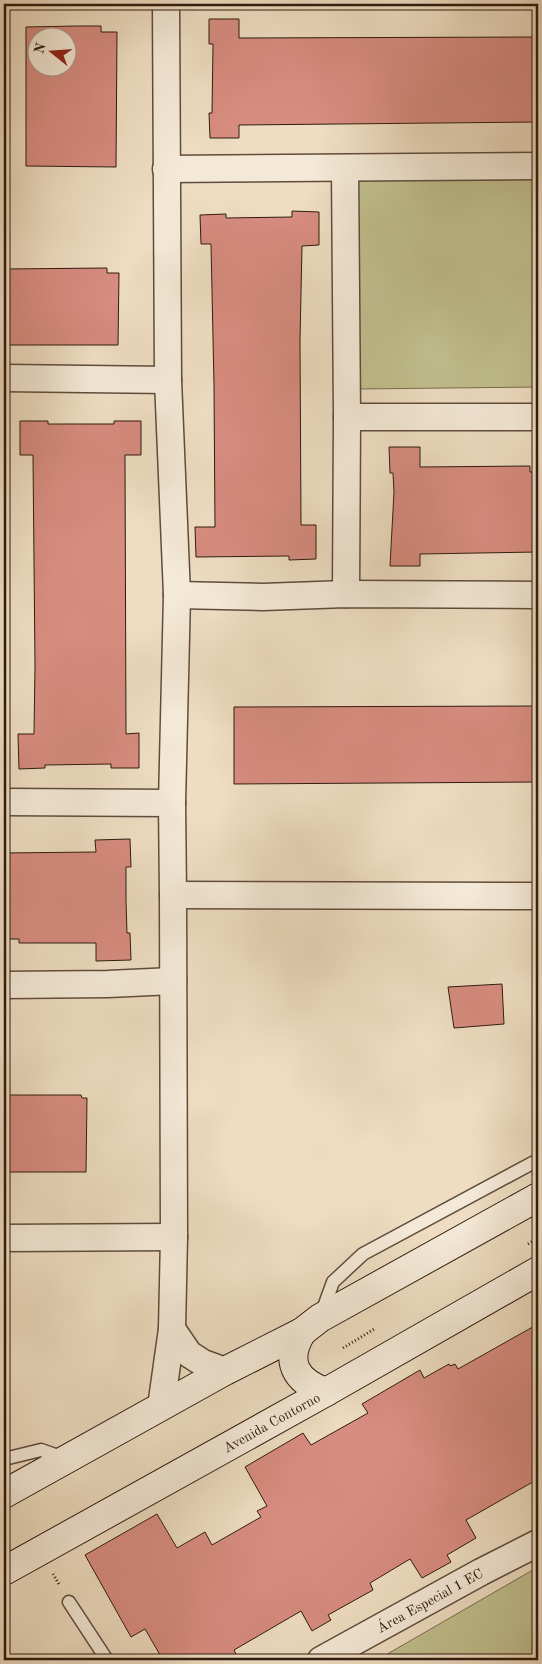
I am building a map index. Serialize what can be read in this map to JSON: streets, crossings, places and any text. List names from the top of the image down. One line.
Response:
{"streets":{"main road":["Avenida Contorno"],"street":["Área Especial 1 EC"]},"north":"left"}
